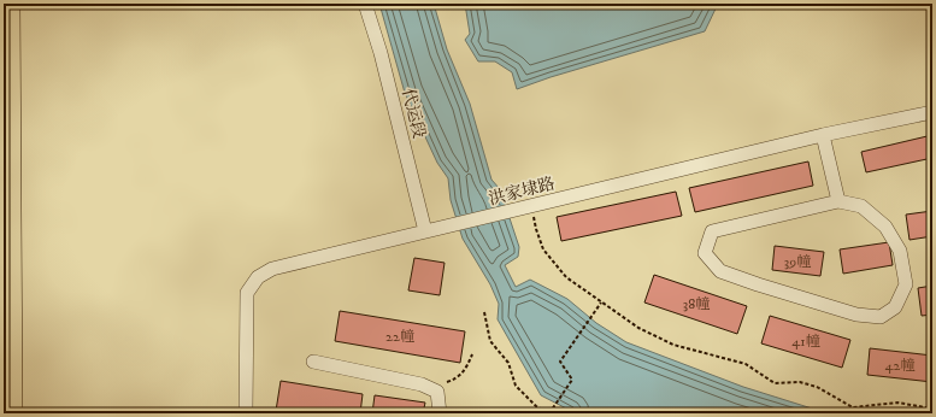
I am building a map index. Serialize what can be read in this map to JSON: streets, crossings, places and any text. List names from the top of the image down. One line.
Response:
{"streets":{"street":["代运段","洪家埭路"]},"crossings":[["代运段","洪家埭路"]],"house_numbers":["39幢","38幢","22幢","41幢","42幢"]}
